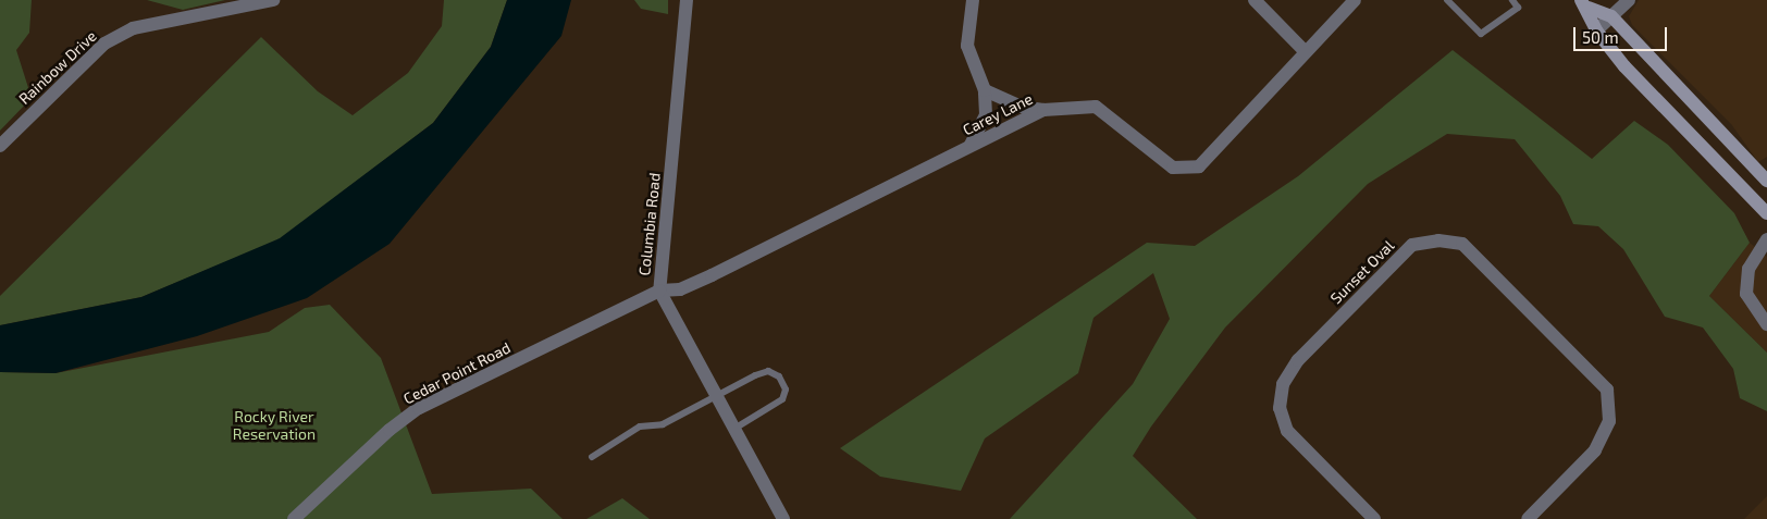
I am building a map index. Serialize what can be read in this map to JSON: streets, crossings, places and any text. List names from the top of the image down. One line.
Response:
{"streets":{"street":["Rainbow Drive","Carey Lane","Columbia Road","Sunset Oval","Cedar Point Road"]},"crossings":[["Carey Lane","Columbia Road"],["Carey Lane","Cedar Point Road"],["Columbia Road","Cedar Point Road"]],"parks":["Rocky River Reservation"],"scale_bar":"50 m"}
